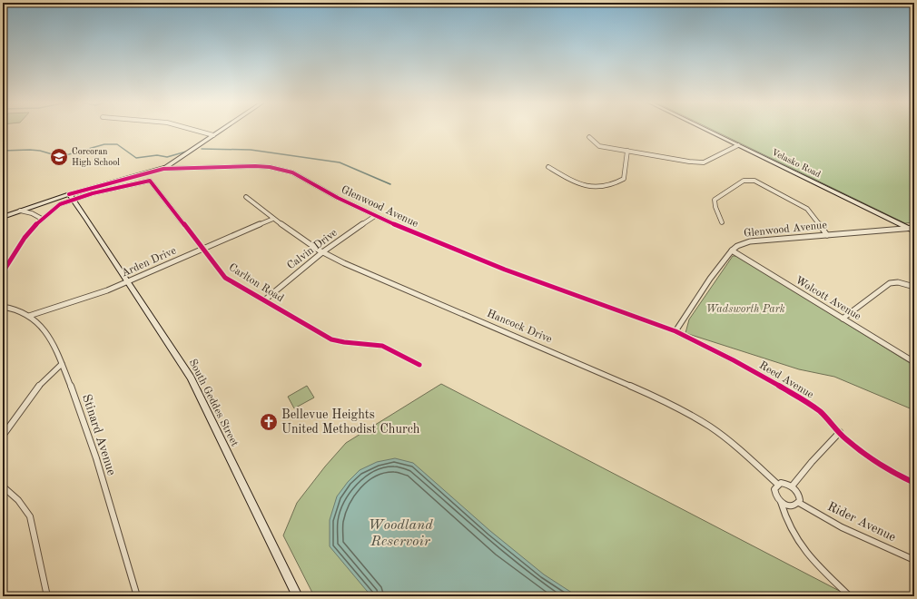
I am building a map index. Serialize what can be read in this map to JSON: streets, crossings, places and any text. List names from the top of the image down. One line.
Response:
{"streets":{"street":["Velasko Road","Glenwood Avenue","Calvin Drive","Arden Drive","Carlton Road","Wolcott Avenue","Hancock Drive","Reed Avenue","South Geddes Street","Stinard Avenue","Rider Avenue"]},"crossings":[["Velasko Road","Glenwood Avenue"],["Glenwood Avenue","Calvin Drive"],["Glenwood Avenue","Carlton Road"],["Glenwood Avenue","Wolcott Avenue"],["Glenwood Avenue","Reed Avenue"],["Glenwood Avenue","South Geddes Street"],["Calvin Drive","Carlton Road"],["Calvin Drive","Hancock Drive"],["Arden Drive","Carlton Road"],["Arden Drive","Hancock Drive"],["Arden Drive","South Geddes Street"],["Arden Drive","Stinard Avenue"],["Carlton Road","South Geddes Street"],["Hancock Drive","Rider Avenue"]],"water":["Woodland Reservoir"],"parks":["Wadsworth Park"],"places":{"school or university":["Corcoran High School"],"church":["Bellevue Heights United Methodist Church"]}}
